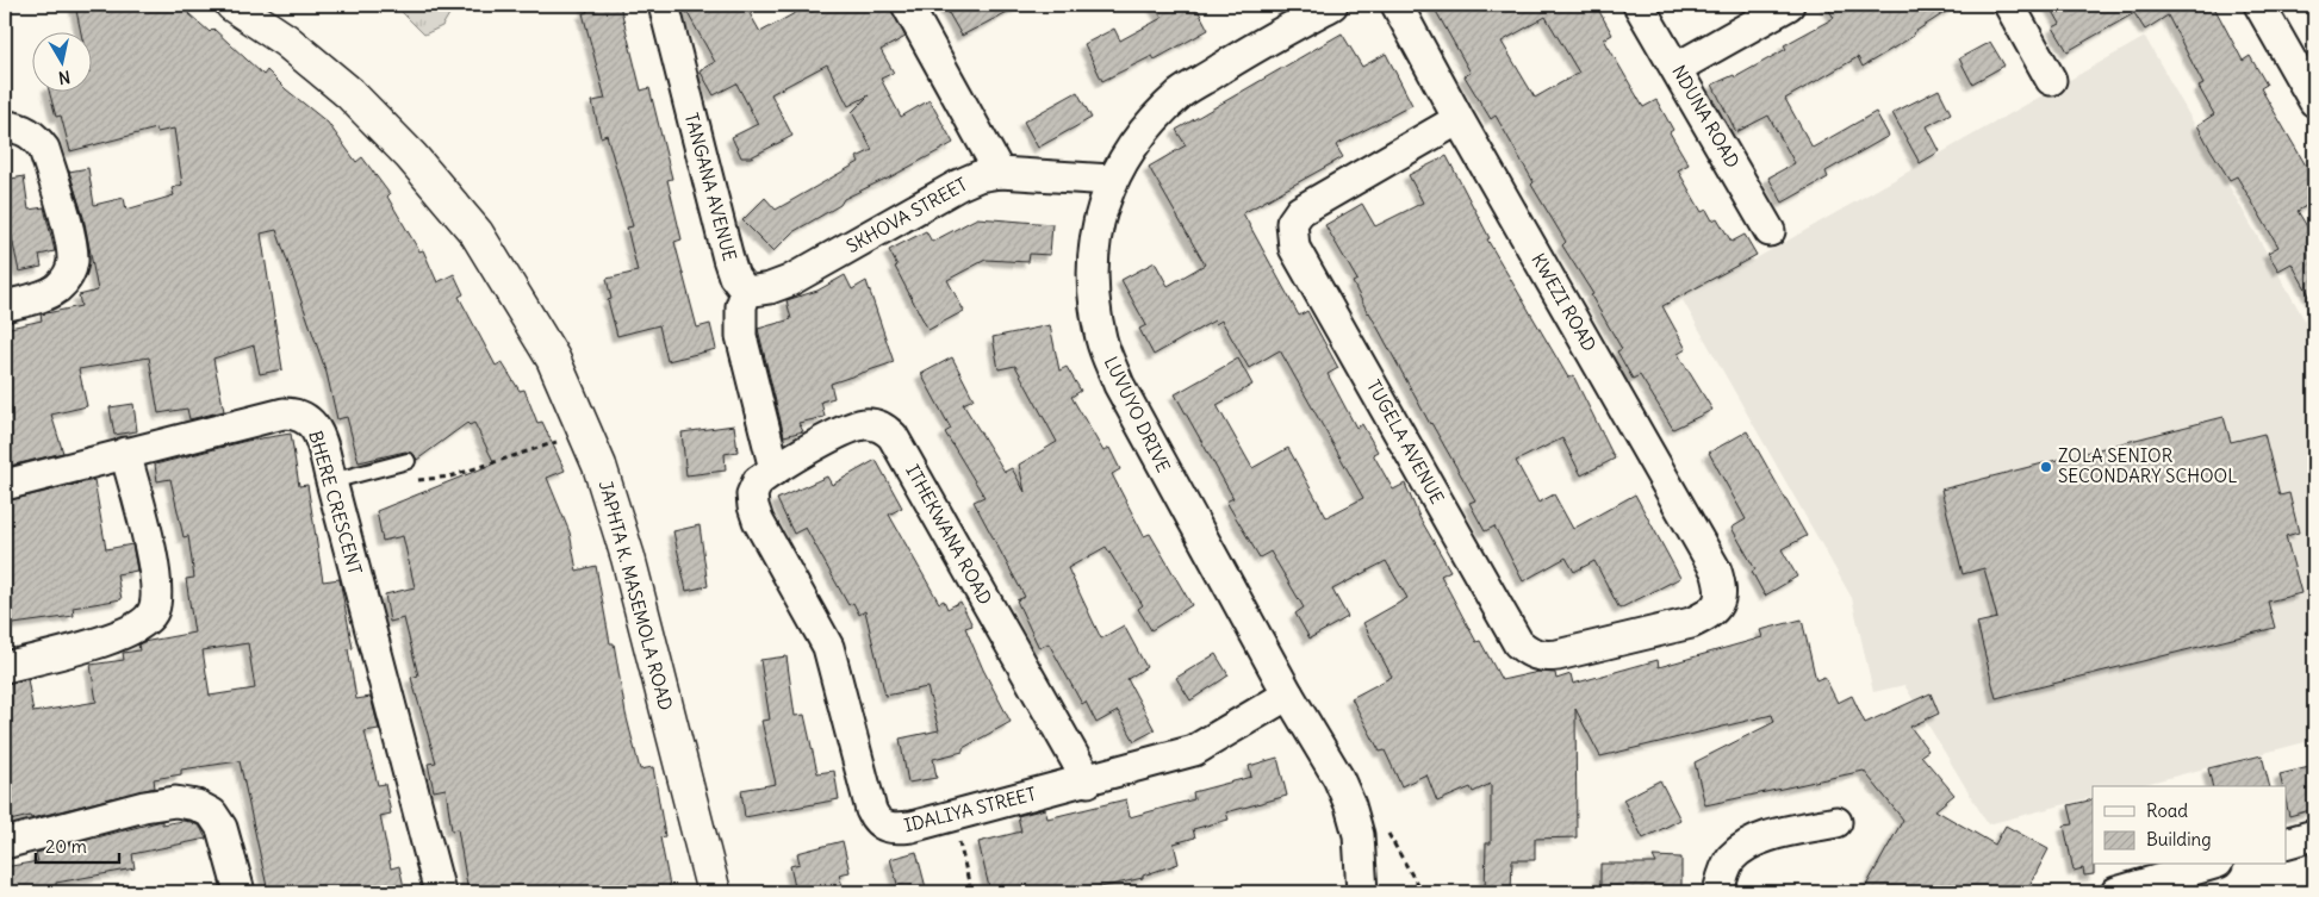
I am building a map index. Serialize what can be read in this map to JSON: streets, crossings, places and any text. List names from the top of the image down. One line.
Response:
{"streets":{"main road":["JAPHTA K. MASEMOLA ROAD"],"street":["NDUNA ROAD","TANGANA AVENUE","SKHOVA STREET","KWEZI ROAD","LUVUYO DRIVE","TUGELA AVENUE","BHERE CRESCENT","ITHEKWANA ROAD","IDALIYA STREET"]},"crossings":[["TANGANA AVENUE","SKHOVA STREET"],["SKHOVA STREET","LUVUYO DRIVE"],["KWEZI ROAD","TUGELA AVENUE"],["LUVUYO DRIVE","IDALIYA STREET"],["ITHEKWANA ROAD","IDALIYA STREET"]],"places":["ZOLA SENIOR SECONDARY SCHOOL"],"legend":["Road","Building"],"scale_bar":"20 m","north":"bottom"}
